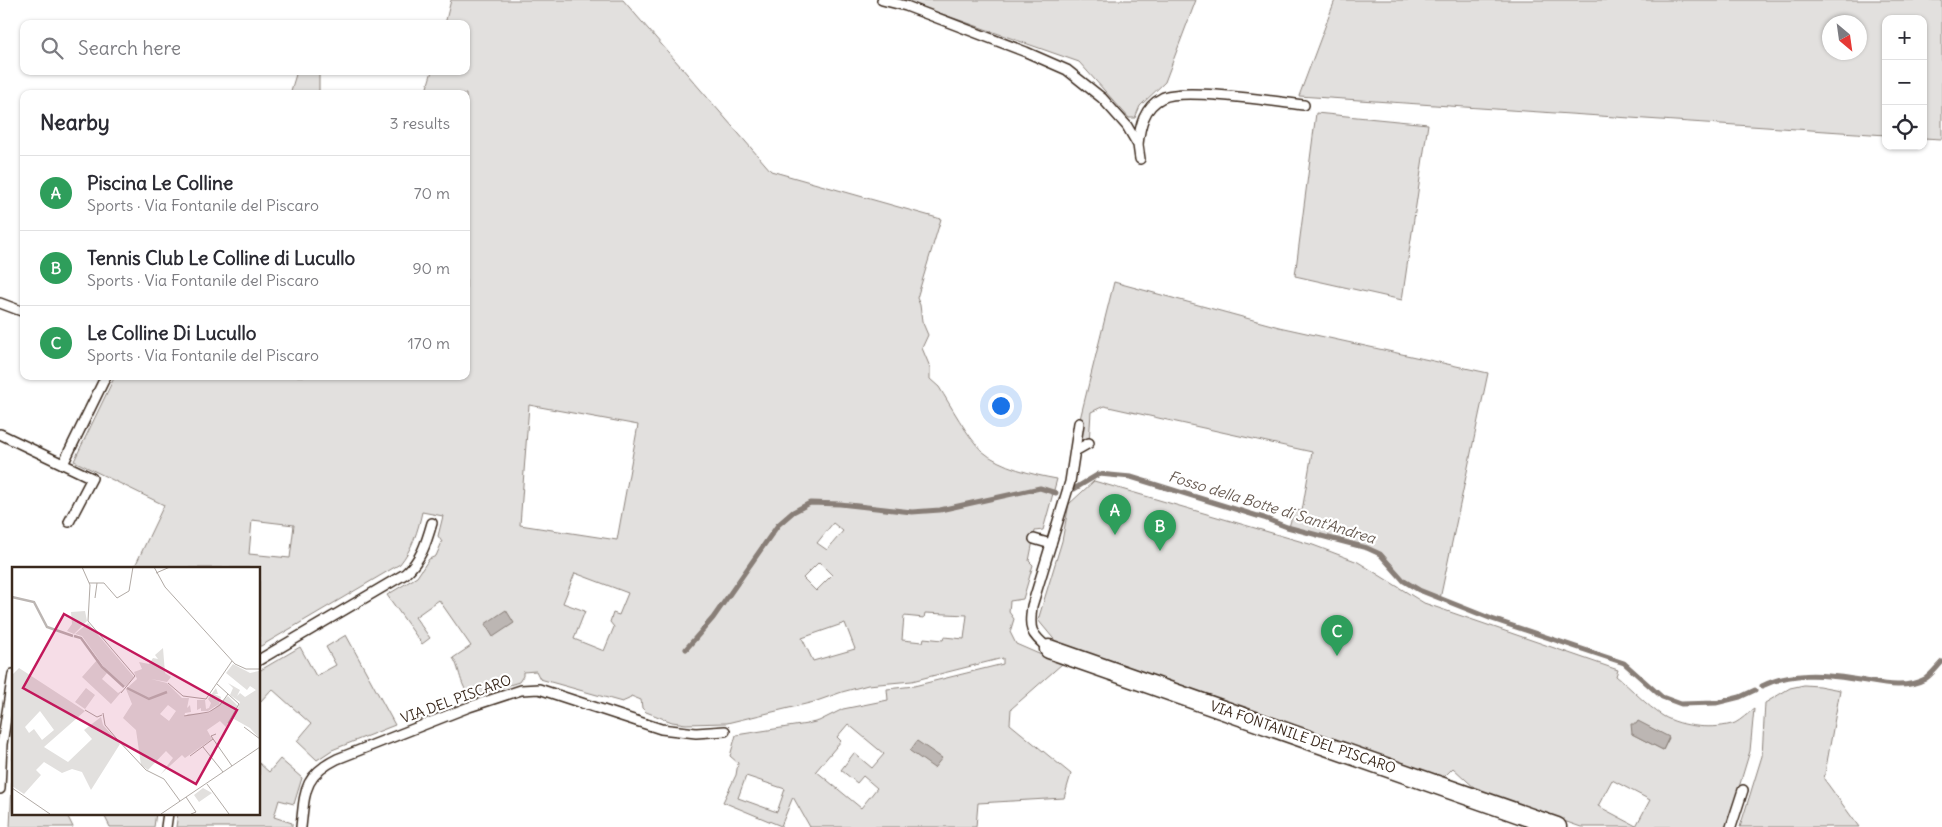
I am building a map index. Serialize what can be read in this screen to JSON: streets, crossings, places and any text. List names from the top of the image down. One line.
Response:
{"streets":{"street":["VIA FONTANILE DEL PISCARO"],"lane":["VIA DEL PISCARO"]},"water":["Fosso della Botte di Sant'Andrea"],"north":"bottom right","page":{"map_buttons":["+","−"],"search":"Search here","heading":["Nearby","3 results"],"list":[{"mark":"A","name":"Piscina Le Colline","note":"Sports · Via Fontanile del Piscaro","value":"70 m"},{"mark":"B","name":"Tennis Club Le Colline di Lucullo","note":"Sports · Via Fontanile del Piscaro","value":"90 m"},{"mark":"C","name":"Le Colline Di Lucullo","note":"Sports · Via Fontanile del Piscaro","value":"170 m"}],"pins":["A","B","C"]}}
